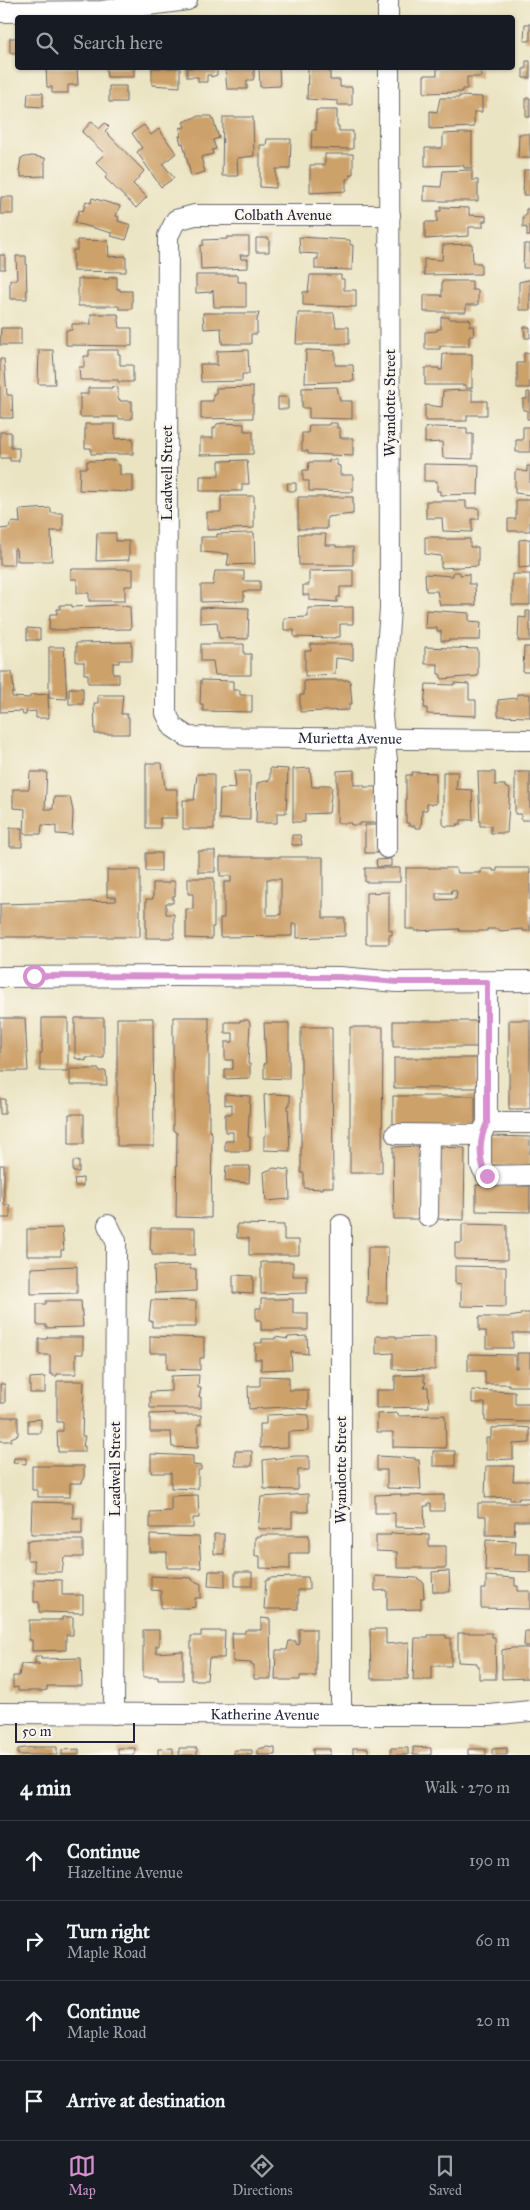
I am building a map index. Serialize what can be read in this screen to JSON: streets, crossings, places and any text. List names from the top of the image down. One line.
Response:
{"streets":{"street":["Colbath Avenue","Wyandotte Street","Leadwell Street","Murietta Avenue","Katherine Avenue"]},"crossings":[["Colbath Avenue","Wyandotte Street"],["Colbath Avenue","Leadwell Street"],["Wyandotte Street","Murietta Avenue"],["Wyandotte Street","Katherine Avenue"],["Leadwell Street","Murietta Avenue"],["Leadwell Street","Katherine Avenue"]],"scale_bar":"50 m","page":{"search":"Search here","scale":"50 m","heading":["4 min","Walk · 270 m"],"list":[["Continue","Hazeltine Avenue","190 m"],["Turn right","Maple Road","60 m"],["Continue","Maple Road","20 m"],"Arrive at destination"],"nav":["Map","Directions","Saved"]}}
